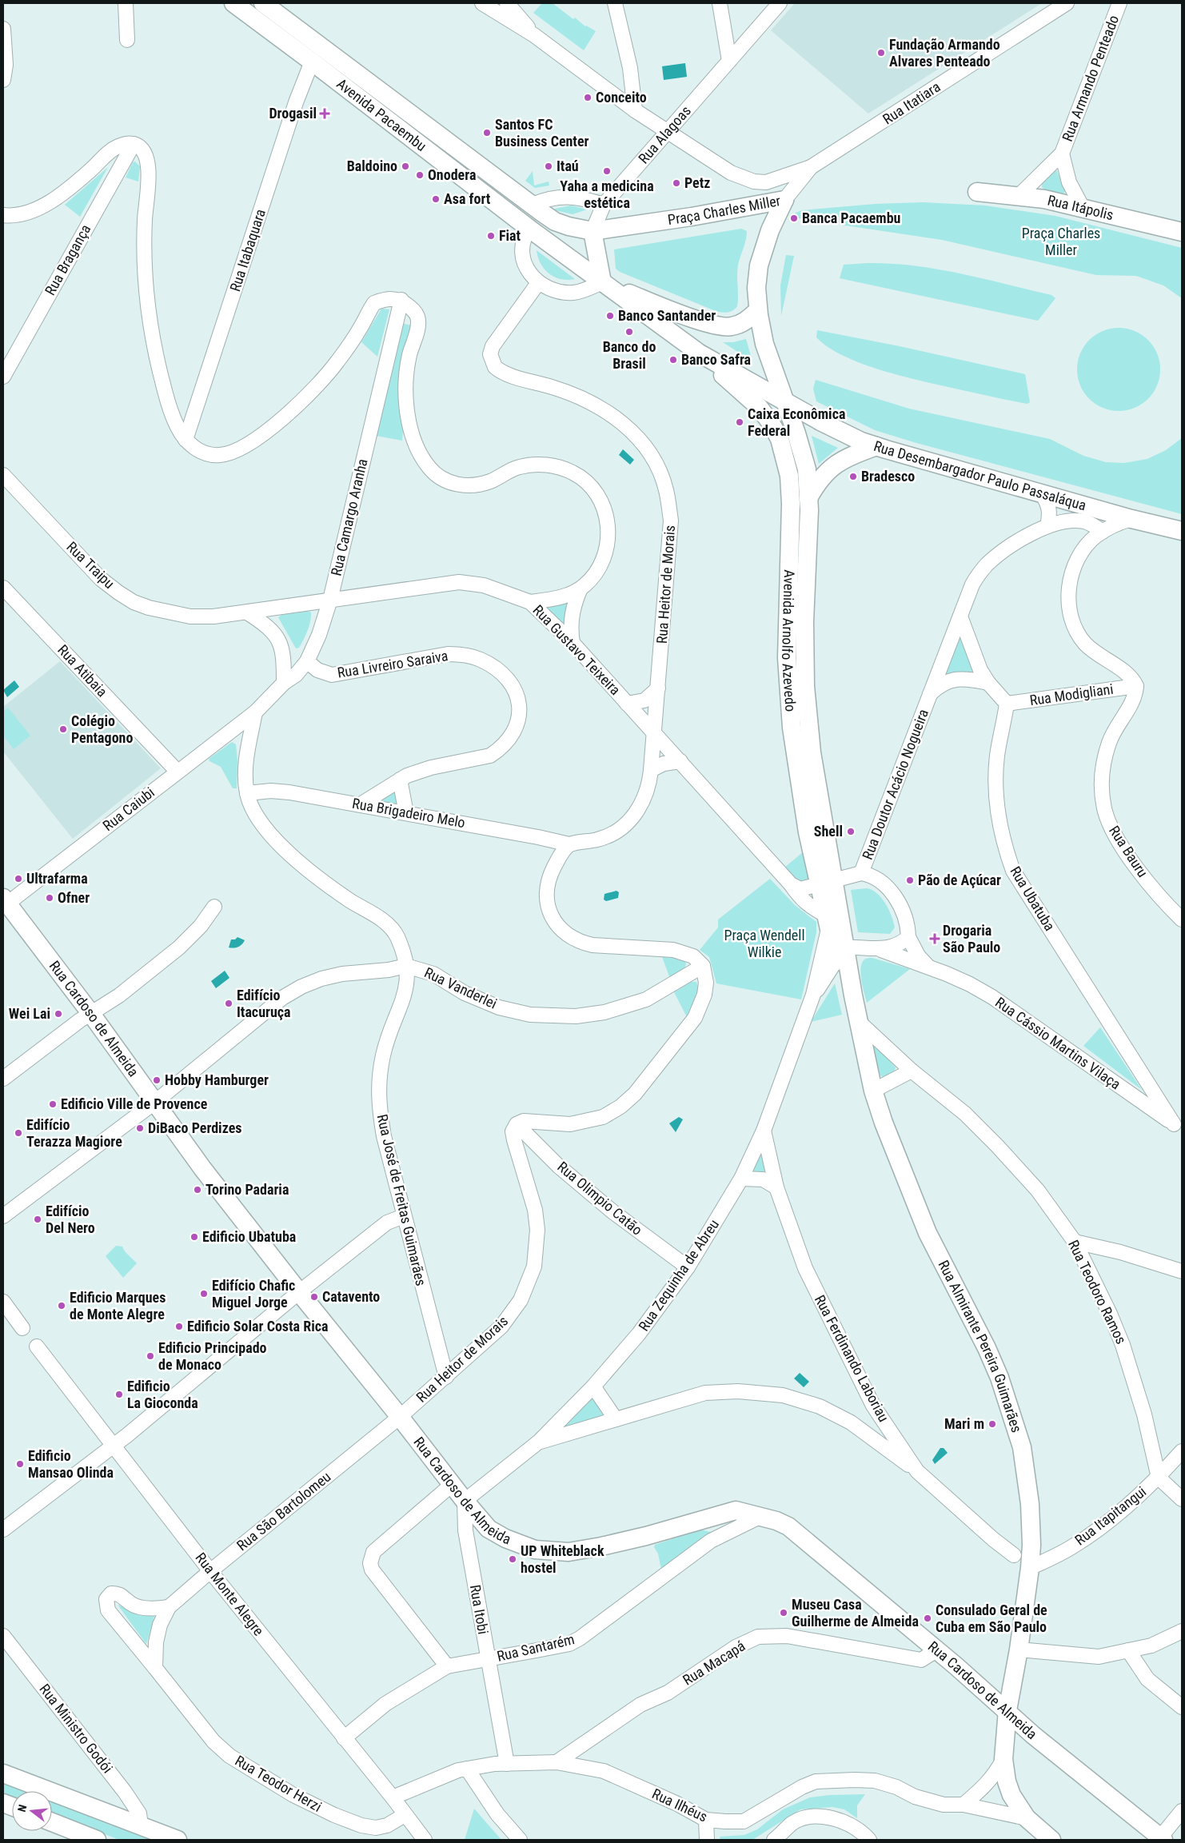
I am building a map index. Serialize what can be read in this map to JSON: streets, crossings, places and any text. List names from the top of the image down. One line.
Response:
{"streets":{"main road":["Avenida Pacaembu","Rua Itápolis","Praça Charles Miller","Rua Desembargador Paulo Passaláqua","Avenida Arnolfo Azevedo","Rua Cardoso de Almeida","Rua Almirante Pereira Guimarães"],"street":["Rua Armando Penteado","Rua Itatiara","Rua Alagoas","Rua Itabaquara","Rua Bragança","Rua Camargo Aranha","Rua Traipu","Rua Heitor de Morais","Rua Gustavo Teixeira","Rua Livreiro Saraiva","Rua Atibaia","Rua Modigliani","Rua Doutor Acácio Nogueira","Rua Caiubi","Rua Brigadeiro Melo","Rua Bauru","Rua Ubatuba","Rua Vanderlei","Rua Cássio Martins Vilaça","Rua Olimpio Catão","Rua José de Freitas Guimarães","Rua Zequinha de Abreu","Rua Teodoro Ramos","Rua Ferdinando Laboriau","Rua São Bartolomeu","Rua Itapitangui","Rua Monte Alegre","Rua Itobi","Rua Santarém","Rua Macapá","Rua Ministro Godói","Rua Teodor Herzi","Rua Ilhéus"]},"crossings":[["Rua Armando Penteado","Rua Itápolis"],["Rua Itatiara","Praça Charles Miller"],["Avenida Pacaembu","Praça Charles Miller"],["Avenida Pacaembu","Rua Itabaquara"],["Rua Alagoas","Praça Charles Miller"],["Praça Charles Miller","Rua Desembargador Paulo Passaláqua"],["Praça Charles Miller","Avenida Arnolfo Azevedo"],["Rua Desembargador Paulo Passaláqua","Avenida Arnolfo Azevedo"],["Rua Camargo Aranha","Rua Traipu"],["Rua Camargo Aranha","Rua Gustavo Teixeira"],["Rua Camargo Aranha","Rua Livreiro Saraiva"],["Rua Camargo Aranha","Rua Caiubi"],["Rua Camargo Aranha","Rua José de Freitas Guimarães"],["Rua Traipu","Rua Gustavo Teixeira"],["Rua Heitor de Morais","Rua Gustavo Teixeira"],["Rua Heitor de Morais","Rua Brigadeiro Melo"],["Rua Heitor de Morais","Rua Cardoso de Almeida"],["Rua Heitor de Morais","Rua Olimpio Catão"],["Rua Heitor de Morais","Rua José de Freitas Guimarães"],["Rua Heitor de Morais","Rua São Bartolomeu"],["Avenida Arnolfo Azevedo","Rua Gustavo Teixeira"],["Avenida Arnolfo Azevedo","Rua Doutor Acácio Nogueira"],["Avenida Arnolfo Azevedo","Rua Cássio Martins Vilaça"],["Avenida Arnolfo Azevedo","Rua Zequinha de Abreu"],["Avenida Arnolfo Azevedo","Rua Almirante Pereira Guimarães"],["Rua Gustavo Teixeira","Rua Zequinha de Abreu"],["Rua Livreiro Saraiva","Rua Brigadeiro Melo"],["Rua Atibaia","Rua Caiubi"],["Rua Modigliani","Rua Bauru"],["Rua Modigliani","Rua Ubatuba"],["Rua Doutor Acácio Nogueira","Rua Cássio Martins Vilaça"],["Rua Doutor Acácio Nogueira","Rua Zequinha de Abreu"],["Rua Doutor Acácio Nogueira","Rua Almirante Pereira Guimarães"],["Rua Caiubi","Rua Cardoso de Almeida"],["Rua Caiubi","Rua José de Freitas Guimarães"],["Rua Brigadeiro Melo","Rua José de Freitas Guimarães"],["Rua Ubatuba","Rua Cássio Martins Vilaça"],["Rua Vanderlei","Rua Cardoso de Almeida"],["Rua Vanderlei","Rua José de Freitas Guimarães"],["Rua Cardoso de Almeida","Rua Zequinha de Abreu"],["Rua Cardoso de Almeida","Rua Almirante Pereira Guimarães"],["Rua Cardoso de Almeida","Rua São Bartolomeu"],["Rua Cardoso de Almeida","Rua Itobi"],["Rua Cardoso de Almeida","Rua Santarém"],["Rua Cardoso de Almeida","Rua Macapá"],["Rua Cássio Martins Vilaça","Rua Zequinha de Abreu"],["Rua Cássio Martins Vilaça","Rua Almirante Pereira Guimarães"],["Rua Olimpio Catão","Rua Zequinha de Abreu"],["Rua Zequinha de Abreu","Rua Almirante Pereira Guimarães"],["Rua Zequinha de Abreu","Rua Ferdinando Laboriau"],["Rua Zequinha de Abreu","Rua Itobi"],["Rua Teodoro Ramos","Rua Almirante Pereira Guimarães"],["Rua Teodoro Ramos","Rua Itapitangui"],["Rua Almirante Pereira Guimarães","Rua Itapitangui"],["Rua Almirante Pereira Guimarães","Rua Ilhéus"],["Rua São Bartolomeu","Rua Monte Alegre"],["Rua São Bartolomeu","Rua Teodor Herzi"],["Rua Monte Alegre","Rua Santarém"],["Rua Monte Alegre","Rua Teodor Herzi"],["Rua Monte Alegre","Rua Ilhéus"],["Rua Itobi","Rua Santarém"],["Rua Itobi","Rua Ilhéus"],["Rua Macapá","Rua Ilhéus"]],"parks":["Praça Charles Miller","Praça Wendell Wilkie"],"places":{"other":["Fundação Armando Alvares Penteado","Conceito","Santos FC Business Center","Baldoino","Itaú","Yaha a medicina estética","Onodera","Petz","Asa fort","Banca Pacaembu","Fiat","Banco Santander","Banco do Brasil","Banco Safra","Caixa Econômica Federal","Bradesco","Colégio Pentagono","Shell","Ultrafarma","Pão de Açúcar","Ofner","Edifício Itacuruça","Wei Lai","Hobby Hamburger","Edificio Ville de Provence","DiBaco Perdizes","Edifício Terazza Magiore","Torino Padaria","Edifício Del Nero","Edificio Ubatuba","Edifício Chafic Miguel Jorge","Catavento","Edificio Marques de Monte Alegre","Edificio Solar Costa Rica","Edificio Principado de Monaco","Edificio La Gioconda","Mari m","Edificio Mansao Olinda","UP Whiteblack hostel","Museu Casa Guilherme de Almeida","Consulado Geral de Cuba em São Paulo"],"health":["Drogasil","Drogaria São Paulo"]},"north":"left"}
